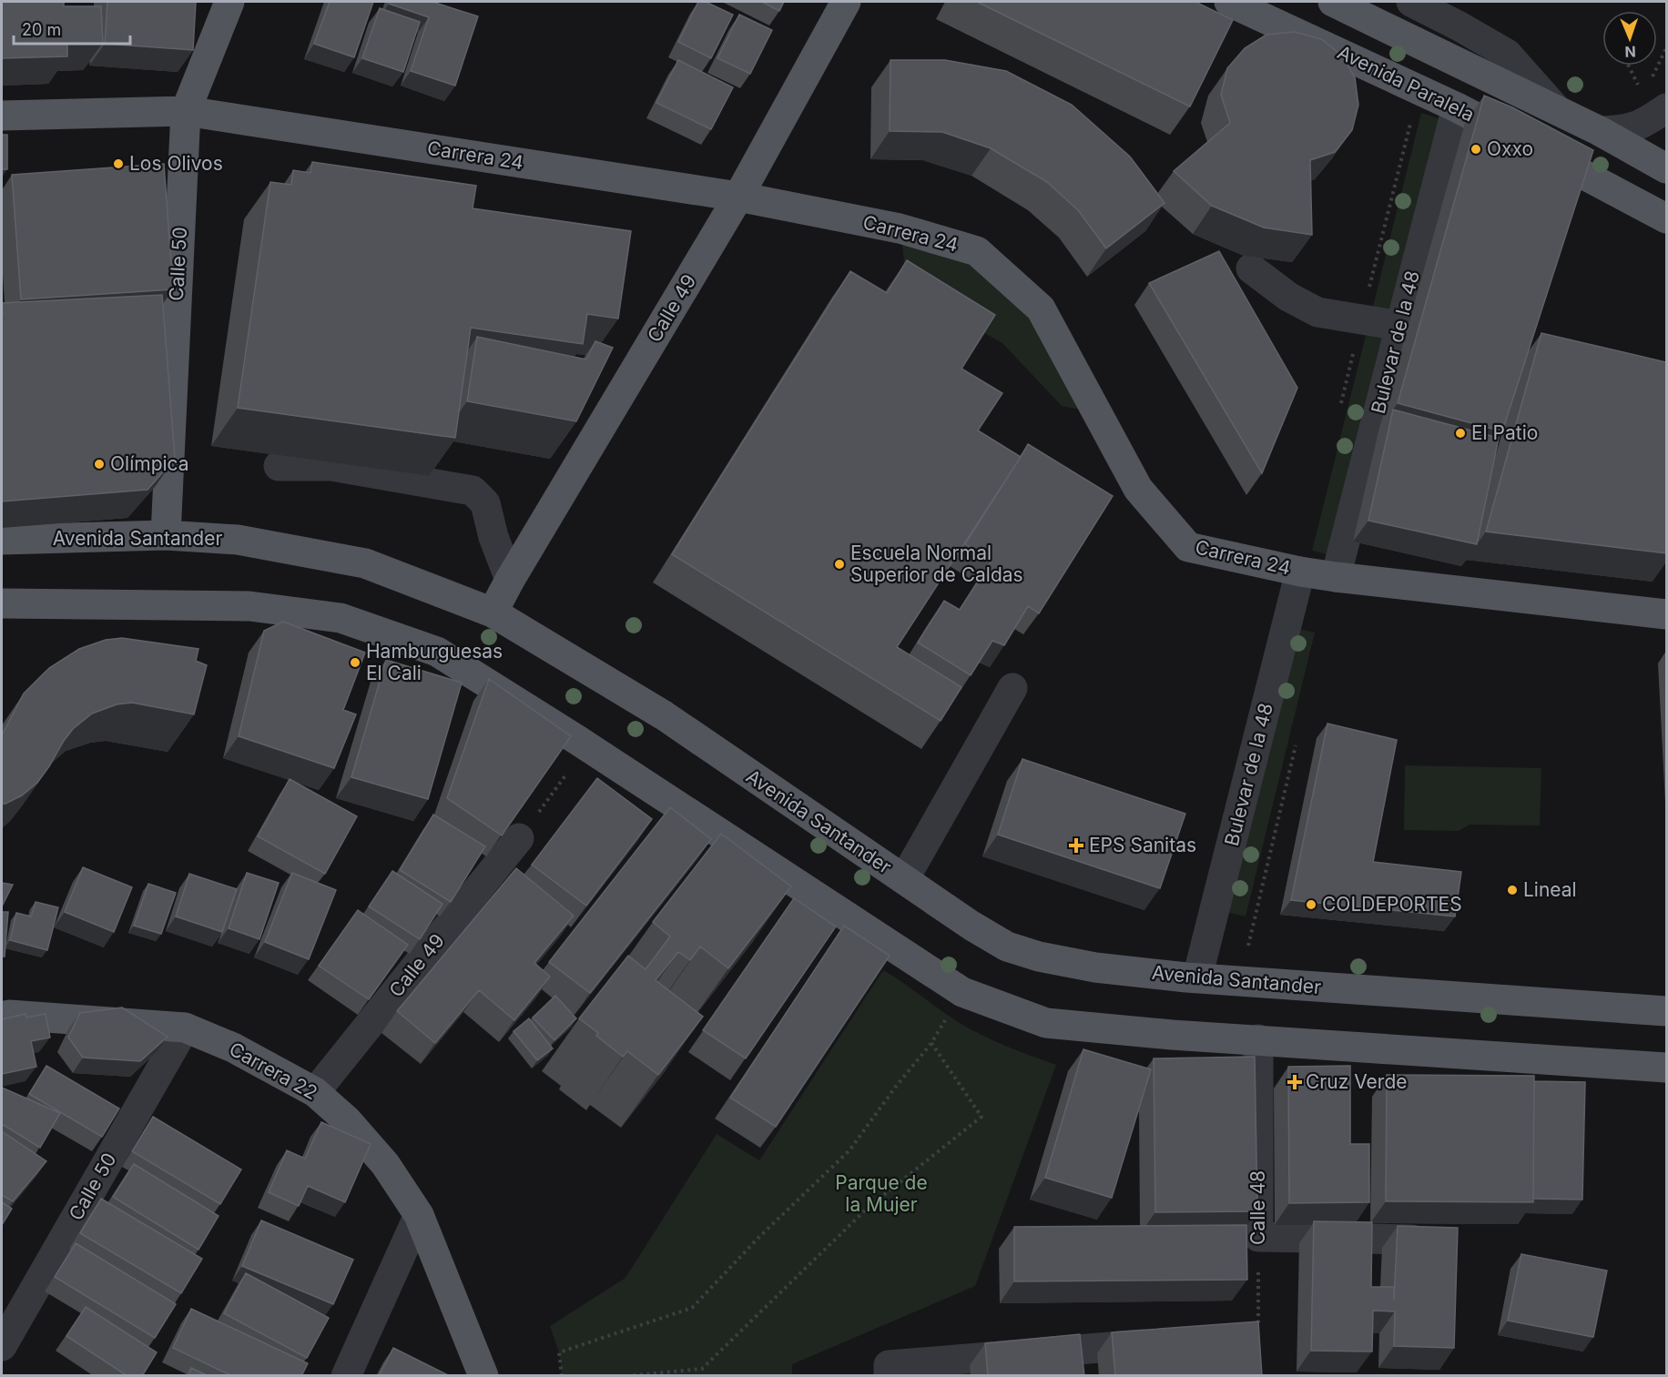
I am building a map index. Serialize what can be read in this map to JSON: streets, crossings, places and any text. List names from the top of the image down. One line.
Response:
{"streets":{"main road":["Avenida Paralela","Carrera 24","Calle 50","Calle 49","Avenida Santander","Carrera 22"],"street":["Bulevar de la 48","Calle 48"]},"crossings":[["Avenida Paralela","Bulevar de la 48"],["Carrera 24","Calle 50"],["Carrera 24","Calle 49"],["Carrera 24","Bulevar de la 48"],["Calle 50","Avenida Santander"],["Calle 50","Carrera 22"],["Calle 49","Avenida Santander"],["Calle 49","Carrera 22"],["Bulevar de la 48","Avenida Santander"]],"parks":["Parque de la Mujer"],"places":{"other":["Oxxo","Los Olivos","El Patio","Olímpica","Escuela Normal Superior de Caldas","Hamburguesas El Cali","Lineal","COLDEPORTES"],"health":["EPS Sanitas","Cruz Verde"]},"scale_bar":"20 m","north":"bottom"}
